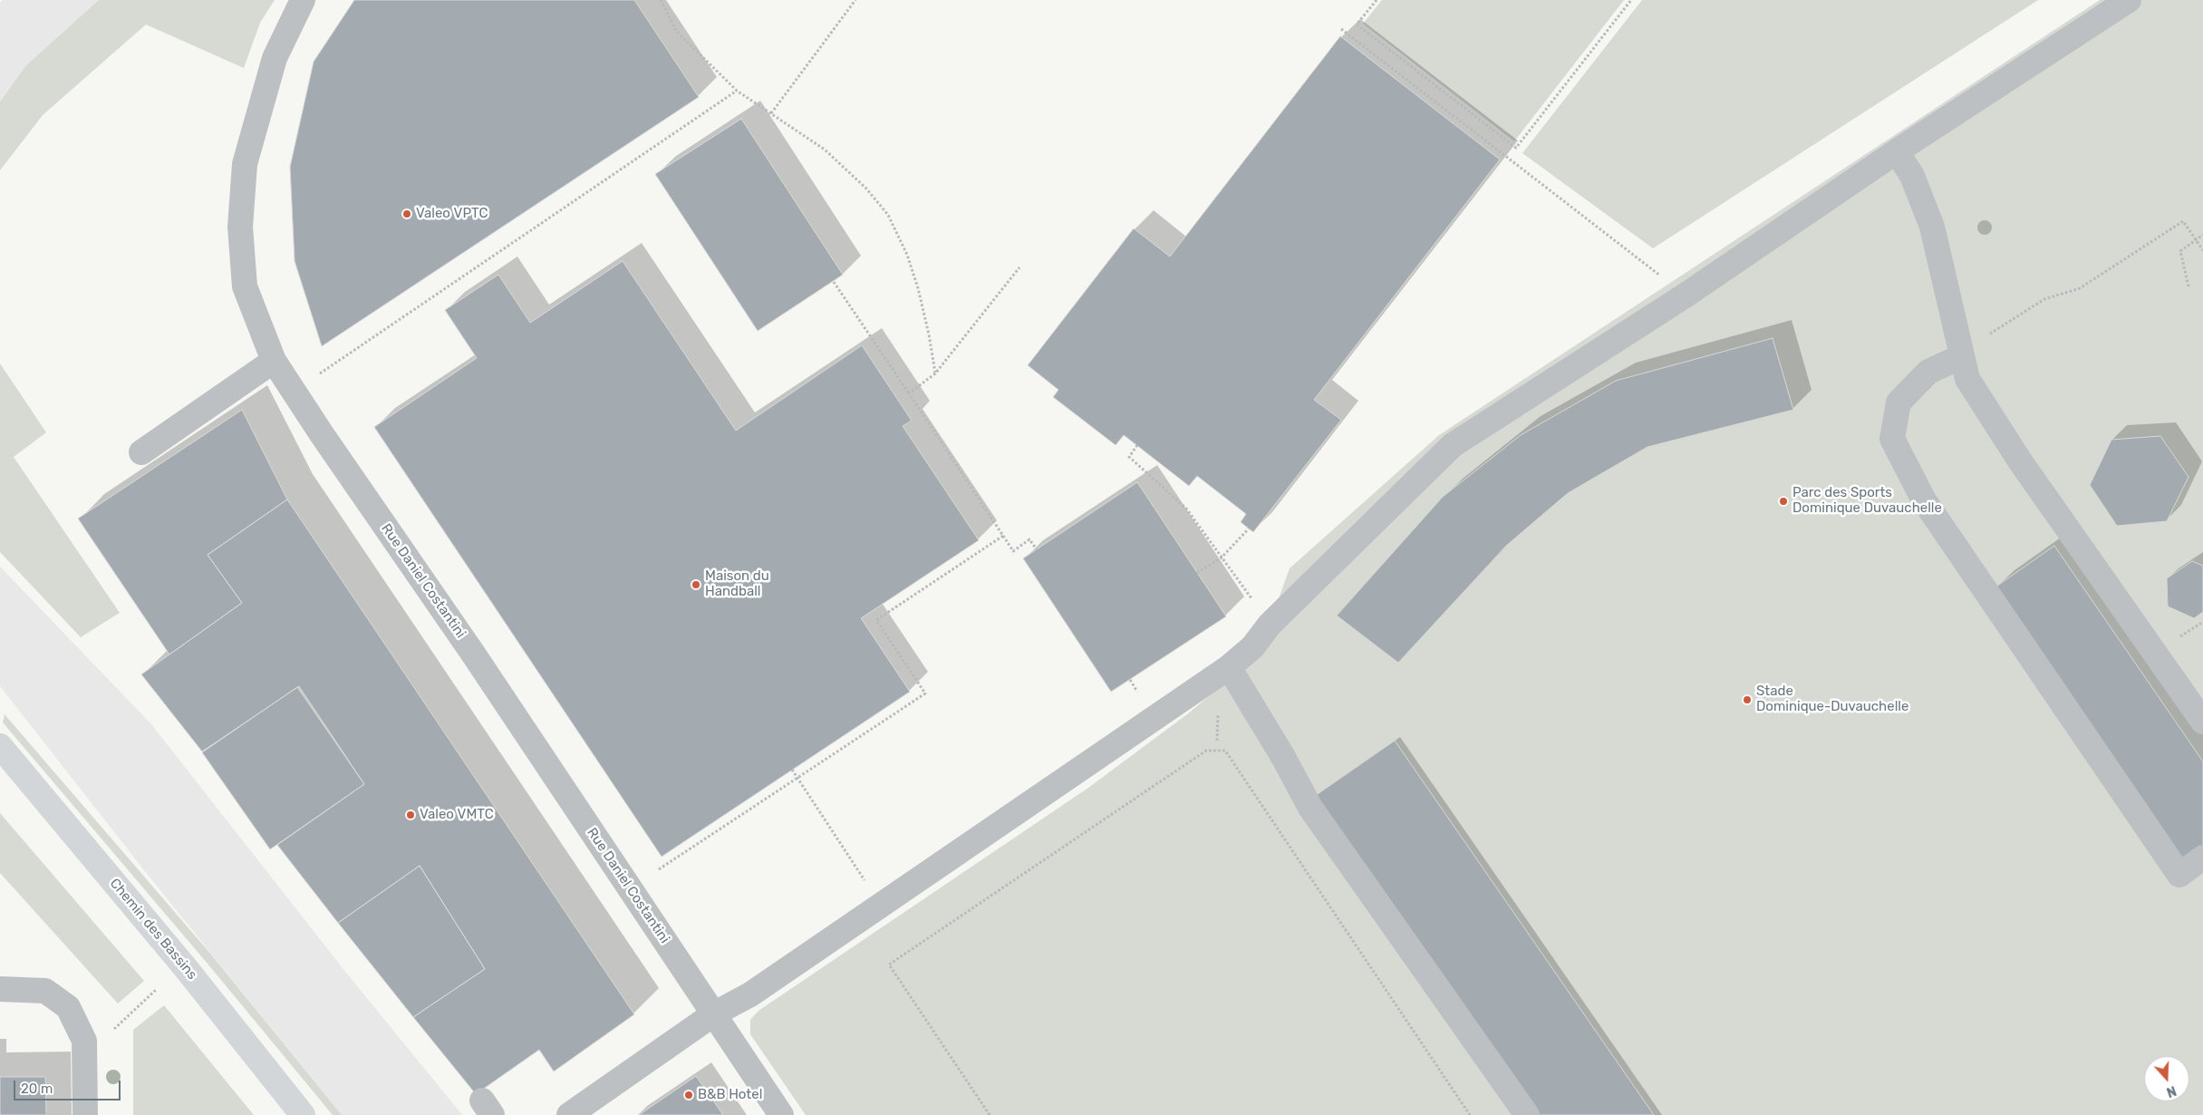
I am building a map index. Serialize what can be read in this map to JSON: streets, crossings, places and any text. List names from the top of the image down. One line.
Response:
{"streets":{"main road":["Chemin des Bassins"],"street":["Rue Daniel Costantini"]},"places":["Valeo VPTC","Parc des Sports Dominique Duvauchelle","Maison du Handball","Stade Dominique-Duvauchelle","Valeo VMTC","B&B Hotel"],"scale_bar":"20 m","north":"bottom"}
